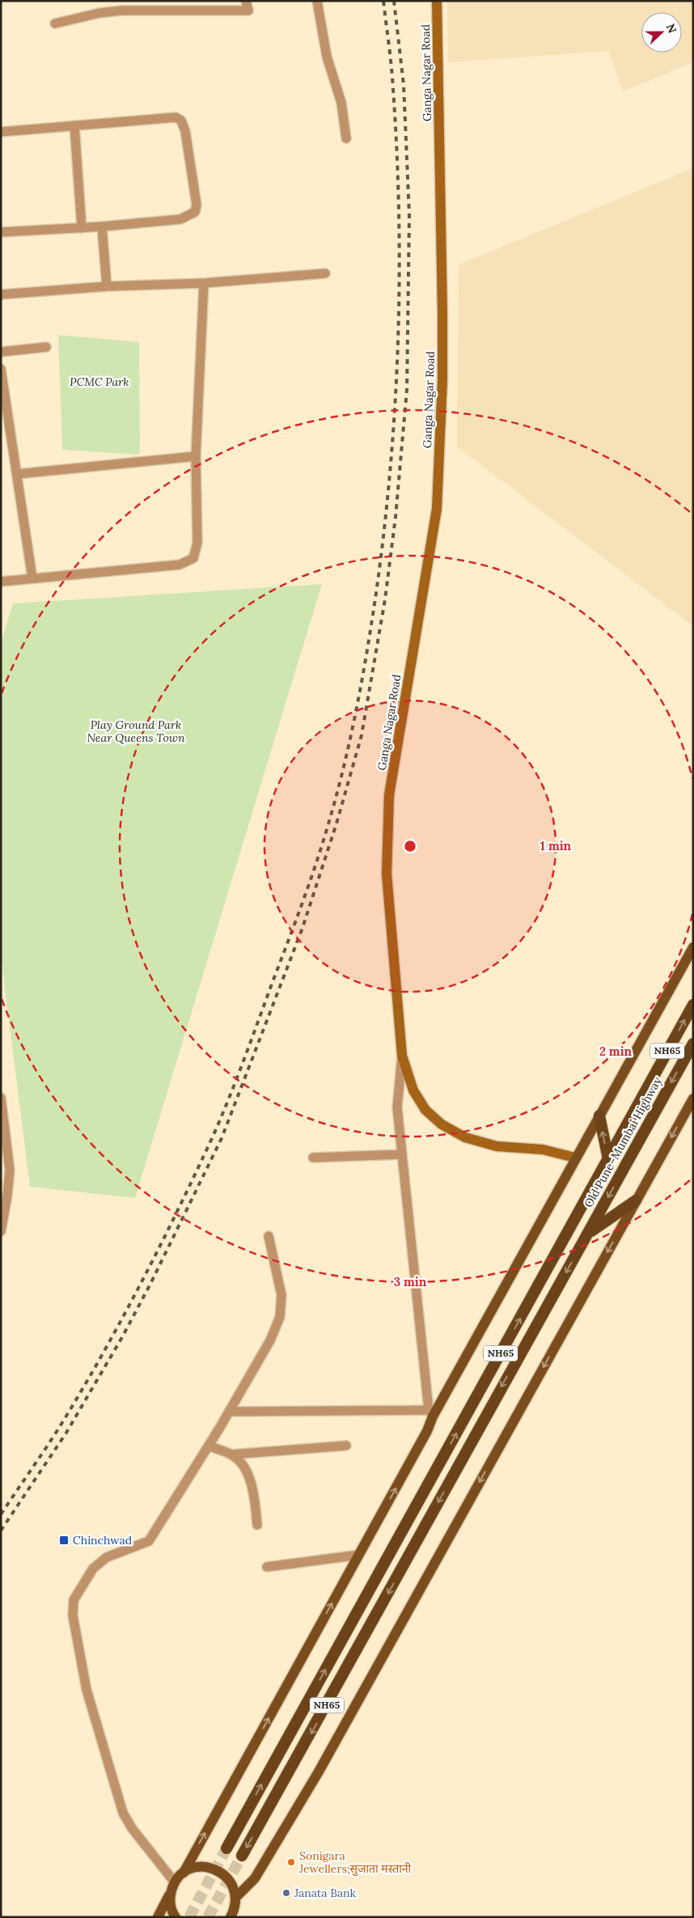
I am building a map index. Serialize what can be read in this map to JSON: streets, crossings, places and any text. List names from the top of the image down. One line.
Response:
{"streets":{"highway":["NH65","Old Pune–Mumbai Highway"],"main road":["Ganga Nagar Road"]},"crossings":[["NH65","Old Pune–Mumbai Highway"]],"parks":["PCMC Park","Play Ground Park Near Queens Town"],"places":{"transit":["Chinchwad"],"other":["Sonigara Jewellers;सुजाता मस्तानी","Janata Bank"]},"north":"right","rings":["1 min","2 min","3 min"]}
